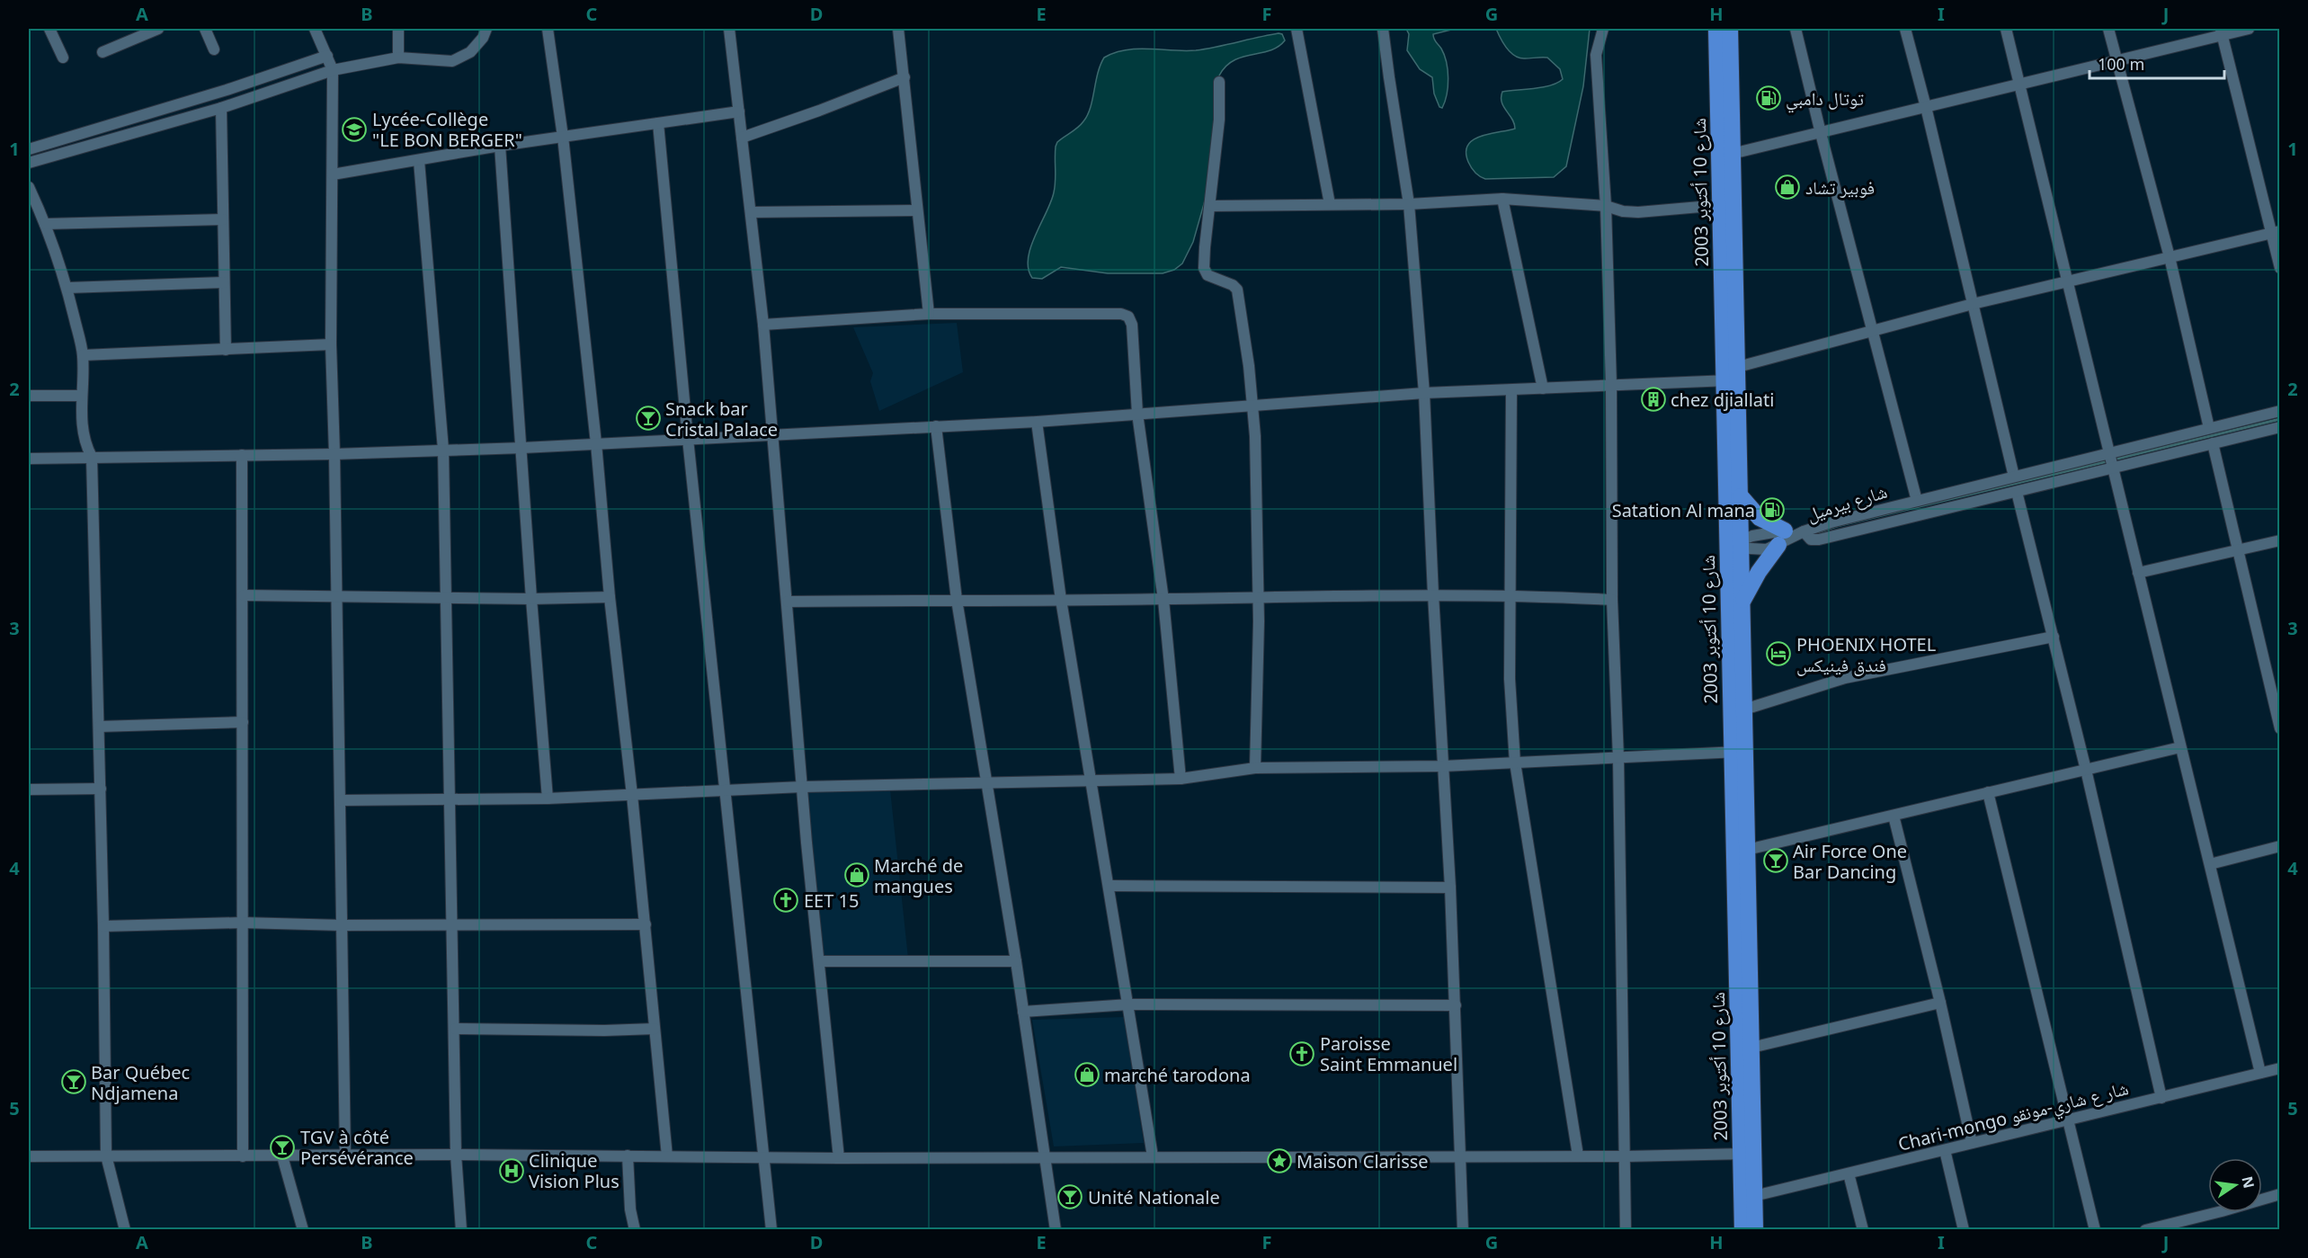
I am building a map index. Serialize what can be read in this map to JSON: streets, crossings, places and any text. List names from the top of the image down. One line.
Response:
{"streets":{"highway":["شارع 10 أكتوبر 2003"],"street":["شارع بيرميل","Chari-mongo شار ع شاري-مونقو"]},"crossings":[["شارع 10 أكتوبر 2003","Chari-mongo شار ع شاري-مونقو"]],"places":{"fuel station":["توتال دامبي","Satation Al mana"],"school or university":["Lycée-Collège \"LE BON BERGER\""],"shop":["فوبير تشاد","Marché de mangues","marché tarodona"],"building":["chez djiallati"],"bar":["Snack bar Cristal Palace","Air Force One Bar Dancing","Bar Québec Ndjamena","TGV à côté Persévérance","Unité Nationale"],"hotel":["PHOENIX HOTEL فندق فينيكس"],"church":["EET 15","Paroisse Saint Emmanuel"],"place":["Maison Clarisse"],"hospital":["Clinique Vision Plus"]},"scale_bar":"100 m","north":"right","grid":{"columns":["A","B","C","D","E","F","G","H","I","J"],"rows":["1","2","3","4","5"]}}
